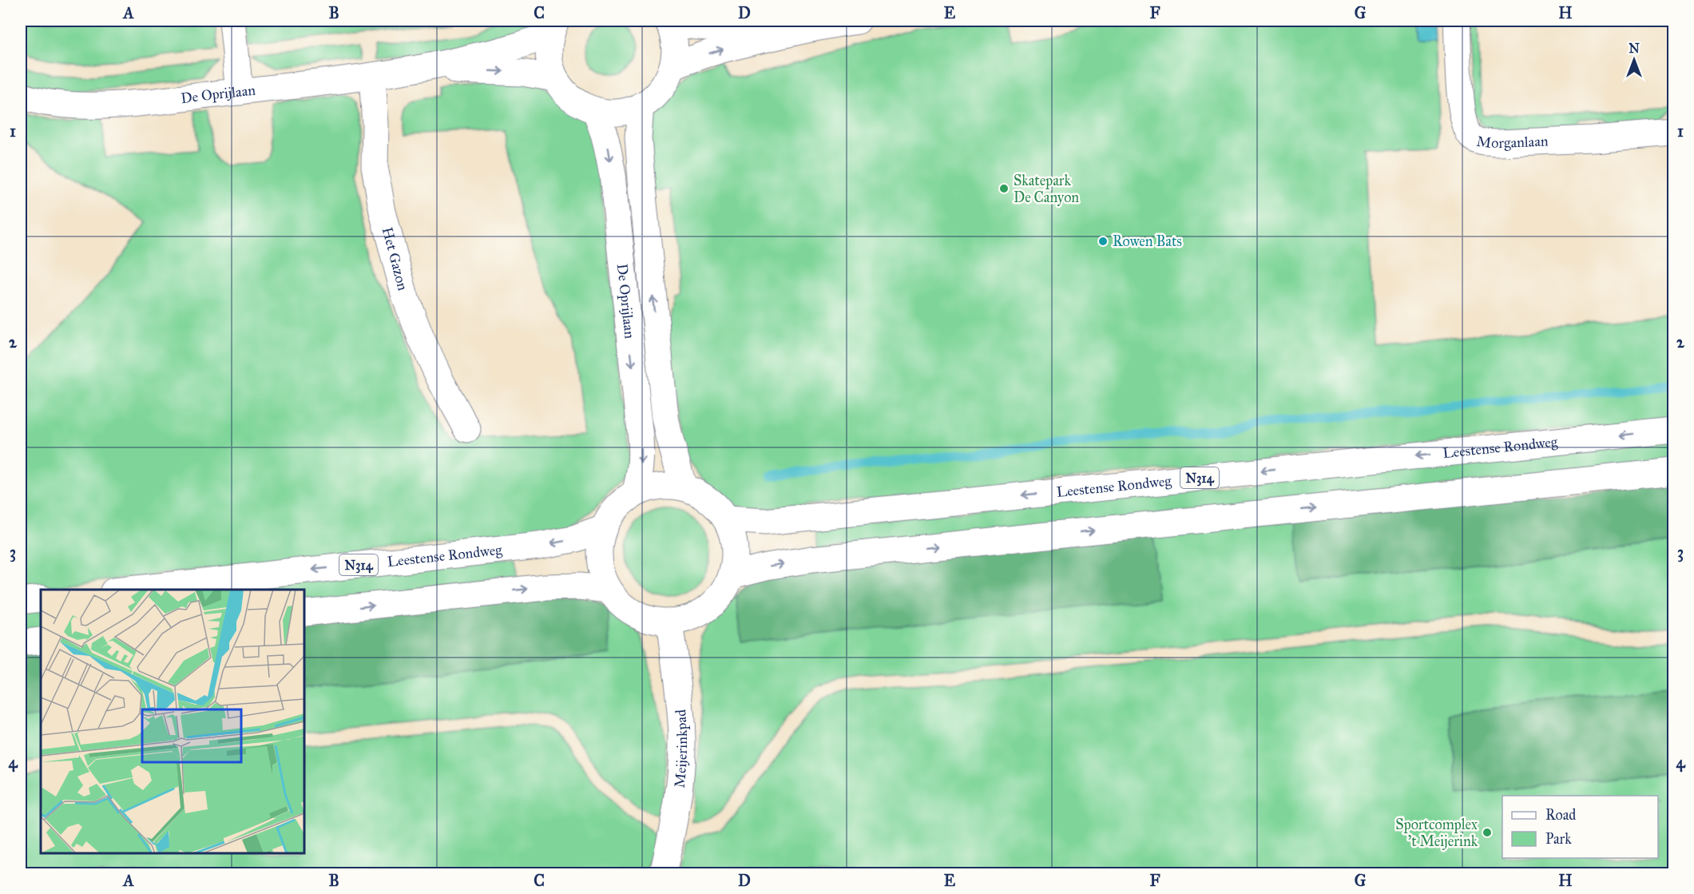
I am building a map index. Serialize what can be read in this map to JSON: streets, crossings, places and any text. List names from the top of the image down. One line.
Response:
{"streets":{"main road":["De Oprijlaan","Morganlaan","Het Gazon","Leestense Rondweg","N314","Meijerinkpad"]},"crossings":[["De Oprijlaan","Het Gazon"],["De Oprijlaan","Leestense Rondweg"],["De Oprijlaan","Meijerinkpad"],["Leestense Rondweg","Meijerinkpad"]],"places":["Skatepark De Canyon","Rowen Bats","Sportcomplex 't Meijerink"],"legend":["Road","Park"],"north":"top","grid":{"columns":["A","B","C","D","E","F","G","H"],"rows":["1","2","3","4"]}}
